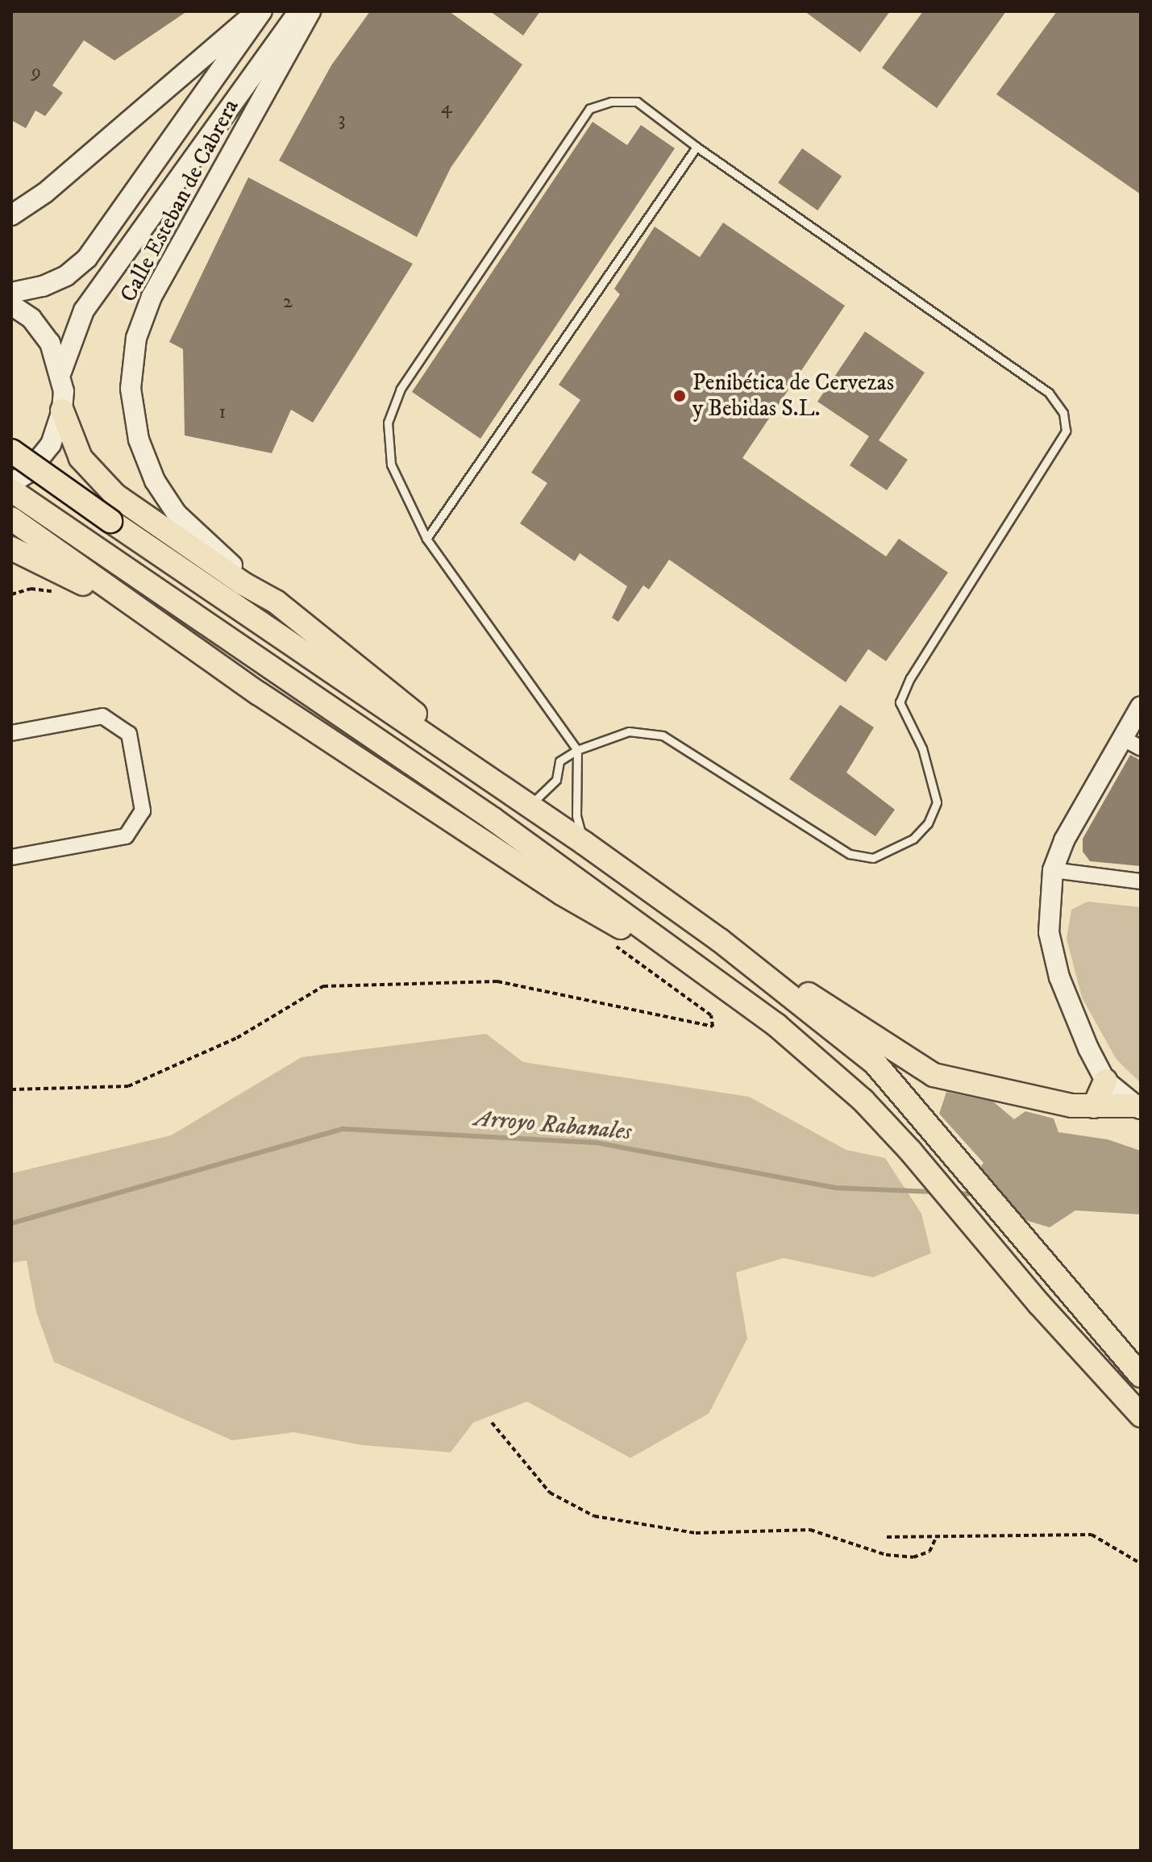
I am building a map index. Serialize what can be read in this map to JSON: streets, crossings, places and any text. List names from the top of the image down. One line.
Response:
{"streets":{"street":["Calle Esteban de Cabrera"]},"water":["Arroyo Rabanales"],"places":["Penibética de Cervezas y Bebidas S.L."],"house_numbers":["9","4","3","2","1"]}
